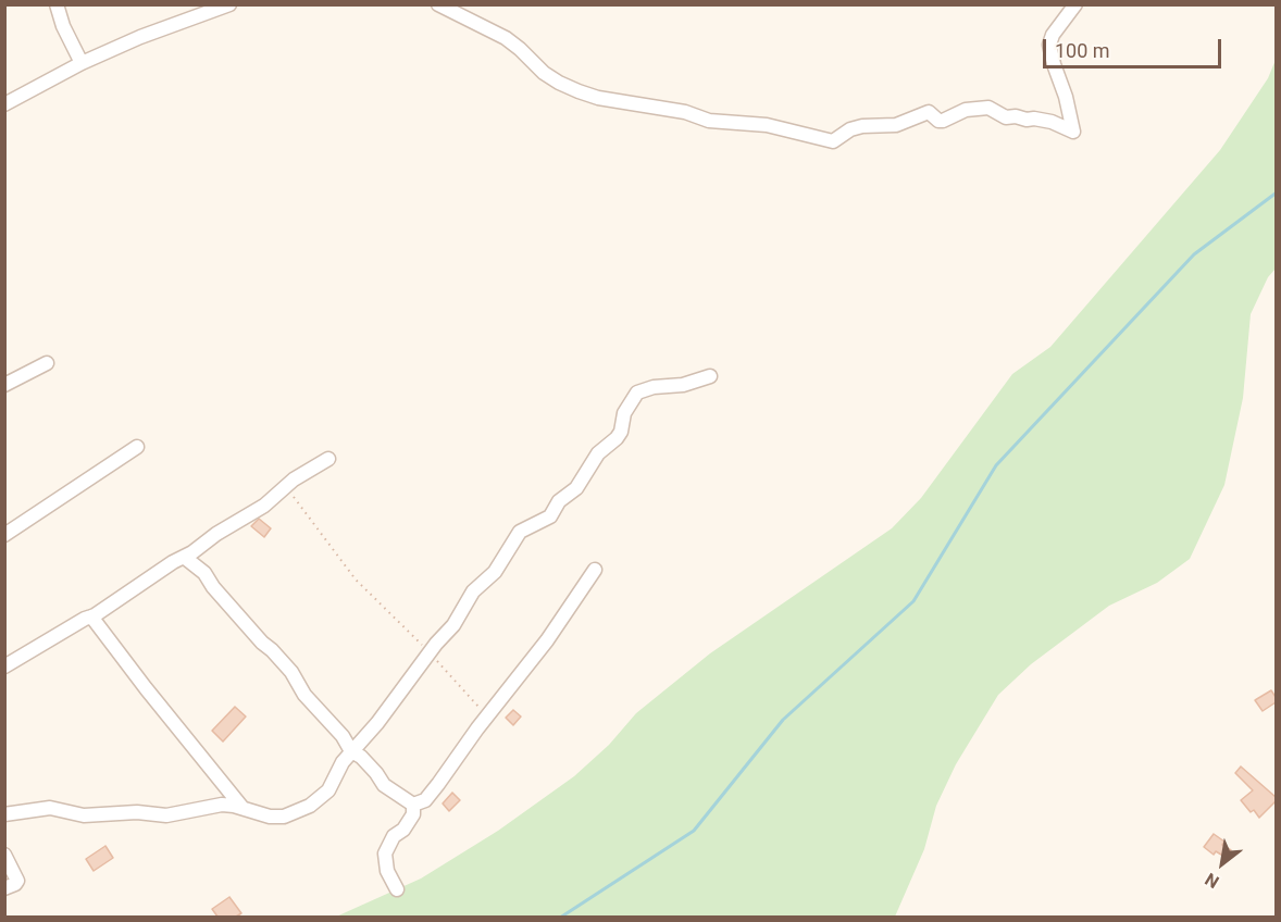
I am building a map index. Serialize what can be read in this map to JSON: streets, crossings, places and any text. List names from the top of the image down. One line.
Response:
{"scale_bar":"100 m","north":"bottom left"}
